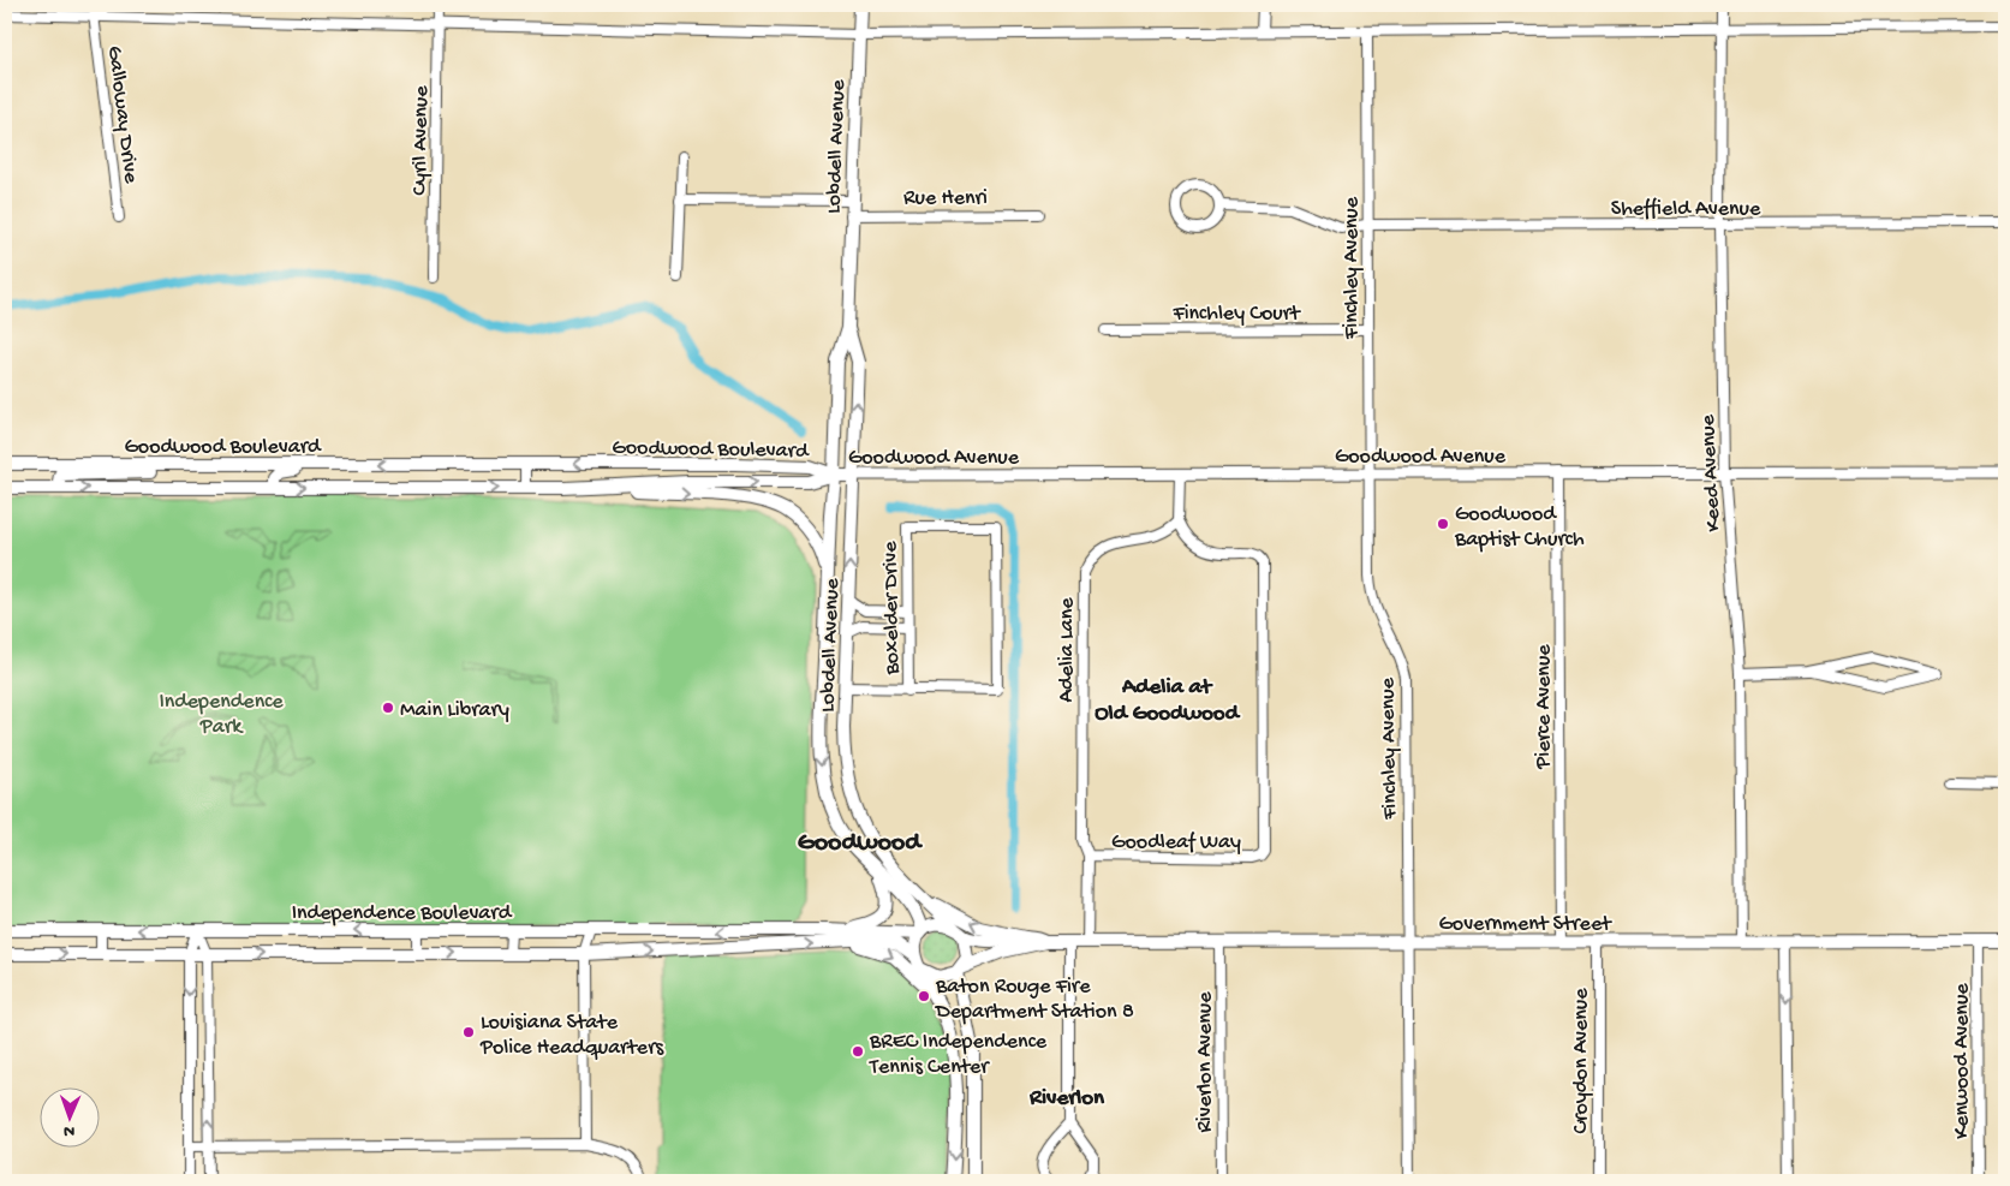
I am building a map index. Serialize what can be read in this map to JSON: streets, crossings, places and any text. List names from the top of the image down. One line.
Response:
{"streets":{"main road":["Lobdell Avenue","Goodwood Boulevard","Goodwood Avenue","Independence Boulevard","Government Street"],"street":["Galloway Drive","Cyril Avenue","Rue Henri","Sheffield Avenue","Finchley Avenue","Finchley Court","Keed Avenue","Boxelder Drive","Adelia Lane","Pierce Avenue","Goodleaf Way","Croydon Avenue","Kenwood Avenue","Riverlon Avenue"]},"crossings":[["Lobdell Avenue","Rue Henri"],["Lobdell Avenue","Goodwood Boulevard"],["Lobdell Avenue","Goodwood Avenue"],["Lobdell Avenue","Government Street"],["Sheffield Avenue","Finchley Avenue"],["Sheffield Avenue","Keed Avenue"],["Finchley Avenue","Finchley Court"],["Finchley Avenue","Goodwood Avenue"],["Finchley Avenue","Government Street"],["Goodwood Boulevard","Goodwood Avenue"],["Goodwood Avenue","Keed Avenue"],["Goodwood Avenue","Pierce Avenue"],["Keed Avenue","Government Street"],["Adelia Lane","Goodleaf Way"],["Adelia Lane","Government Street"],["Pierce Avenue","Government Street"],["Government Street","Croydon Avenue"],["Government Street","Kenwood Avenue"],["Government Street","Riverlon Avenue"]],"districts":["Adelia at Old Goodwood","Goodwood","Riverlon"],"parks":["Independence Park"],"places":["Goodwood Baptist Church","Main Library","Baton Rouge Fire Department Station 8","Louisiana State Police Headquarters","BREC Independence Tennis Center"],"north":"bottom"}
